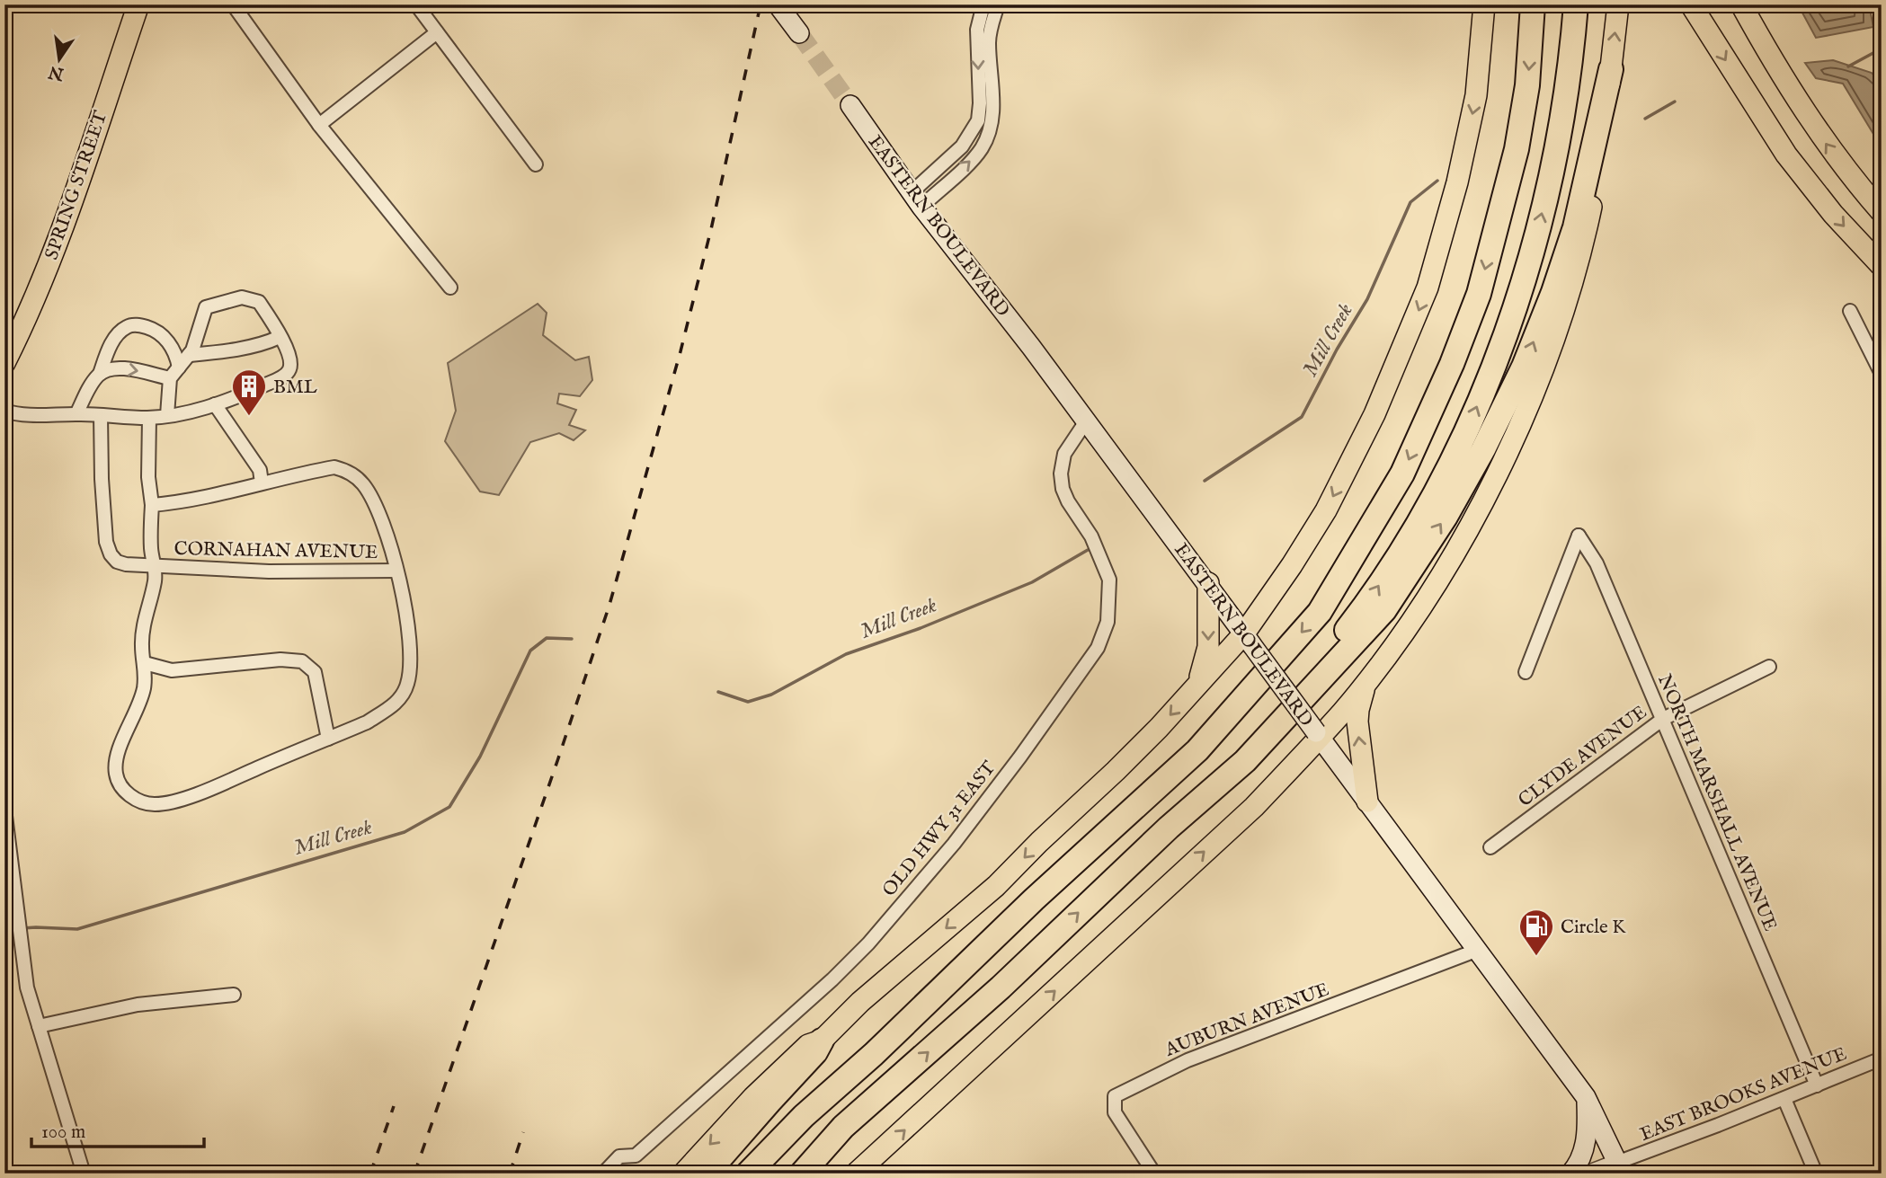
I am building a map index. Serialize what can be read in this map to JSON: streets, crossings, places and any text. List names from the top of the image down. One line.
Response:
{"streets":{"main road":["SPRING STREET","EASTERN BOULEVARD"],"street":["CORNAHAN AVENUE","CLYDE AVENUE","NORTH MARSHALL AVENUE","OLD HWY 31 EAST","AUBURN AVENUE","EAST BROOKS AVENUE"]},"crossings":[["EASTERN BOULEVARD","OLD HWY 31 EAST"],["EASTERN BOULEVARD","AUBURN AVENUE"],["EASTERN BOULEVARD","EAST BROOKS AVENUE"],["CLYDE AVENUE","NORTH MARSHALL AVENUE"],["NORTH MARSHALL AVENUE","EAST BROOKS AVENUE"]],"water":["Mill Creek"],"places":{"building":["BML"],"fuel station":["Circle K"]},"scale_bar":"100 m","north":"bottom"}
